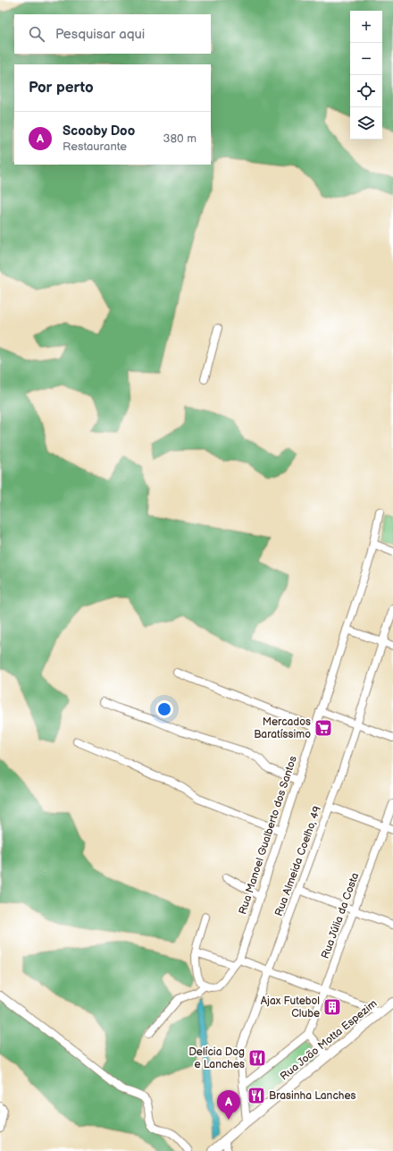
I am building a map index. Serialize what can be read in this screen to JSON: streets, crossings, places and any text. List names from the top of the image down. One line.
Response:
{"streets":{"main road":["Rua João Motta Espezim"],"street":["Rua Manoel Gualberto dos Santos","Rua Almeida Coelho, 49","Rua Júlia da Costa"]},"crossings":[["Rua Almeida Coelho, 49","Rua João Motta Espezim"]],"places":{"supermarket":["Mercados Baratíssimo"],"building":["Ajax Futebol Clube"],"restaurant":["Delícia Dog e Lanches","Brasinha Lanches"]},"page":{"map_buttons":["+","−"],"search":"Pesquisar aqui","heading":"Por perto","list":[{"mark":"A","name":"Scooby Doo","note":"Restaurante","value":"380 m"}],"pins":"A"}}
